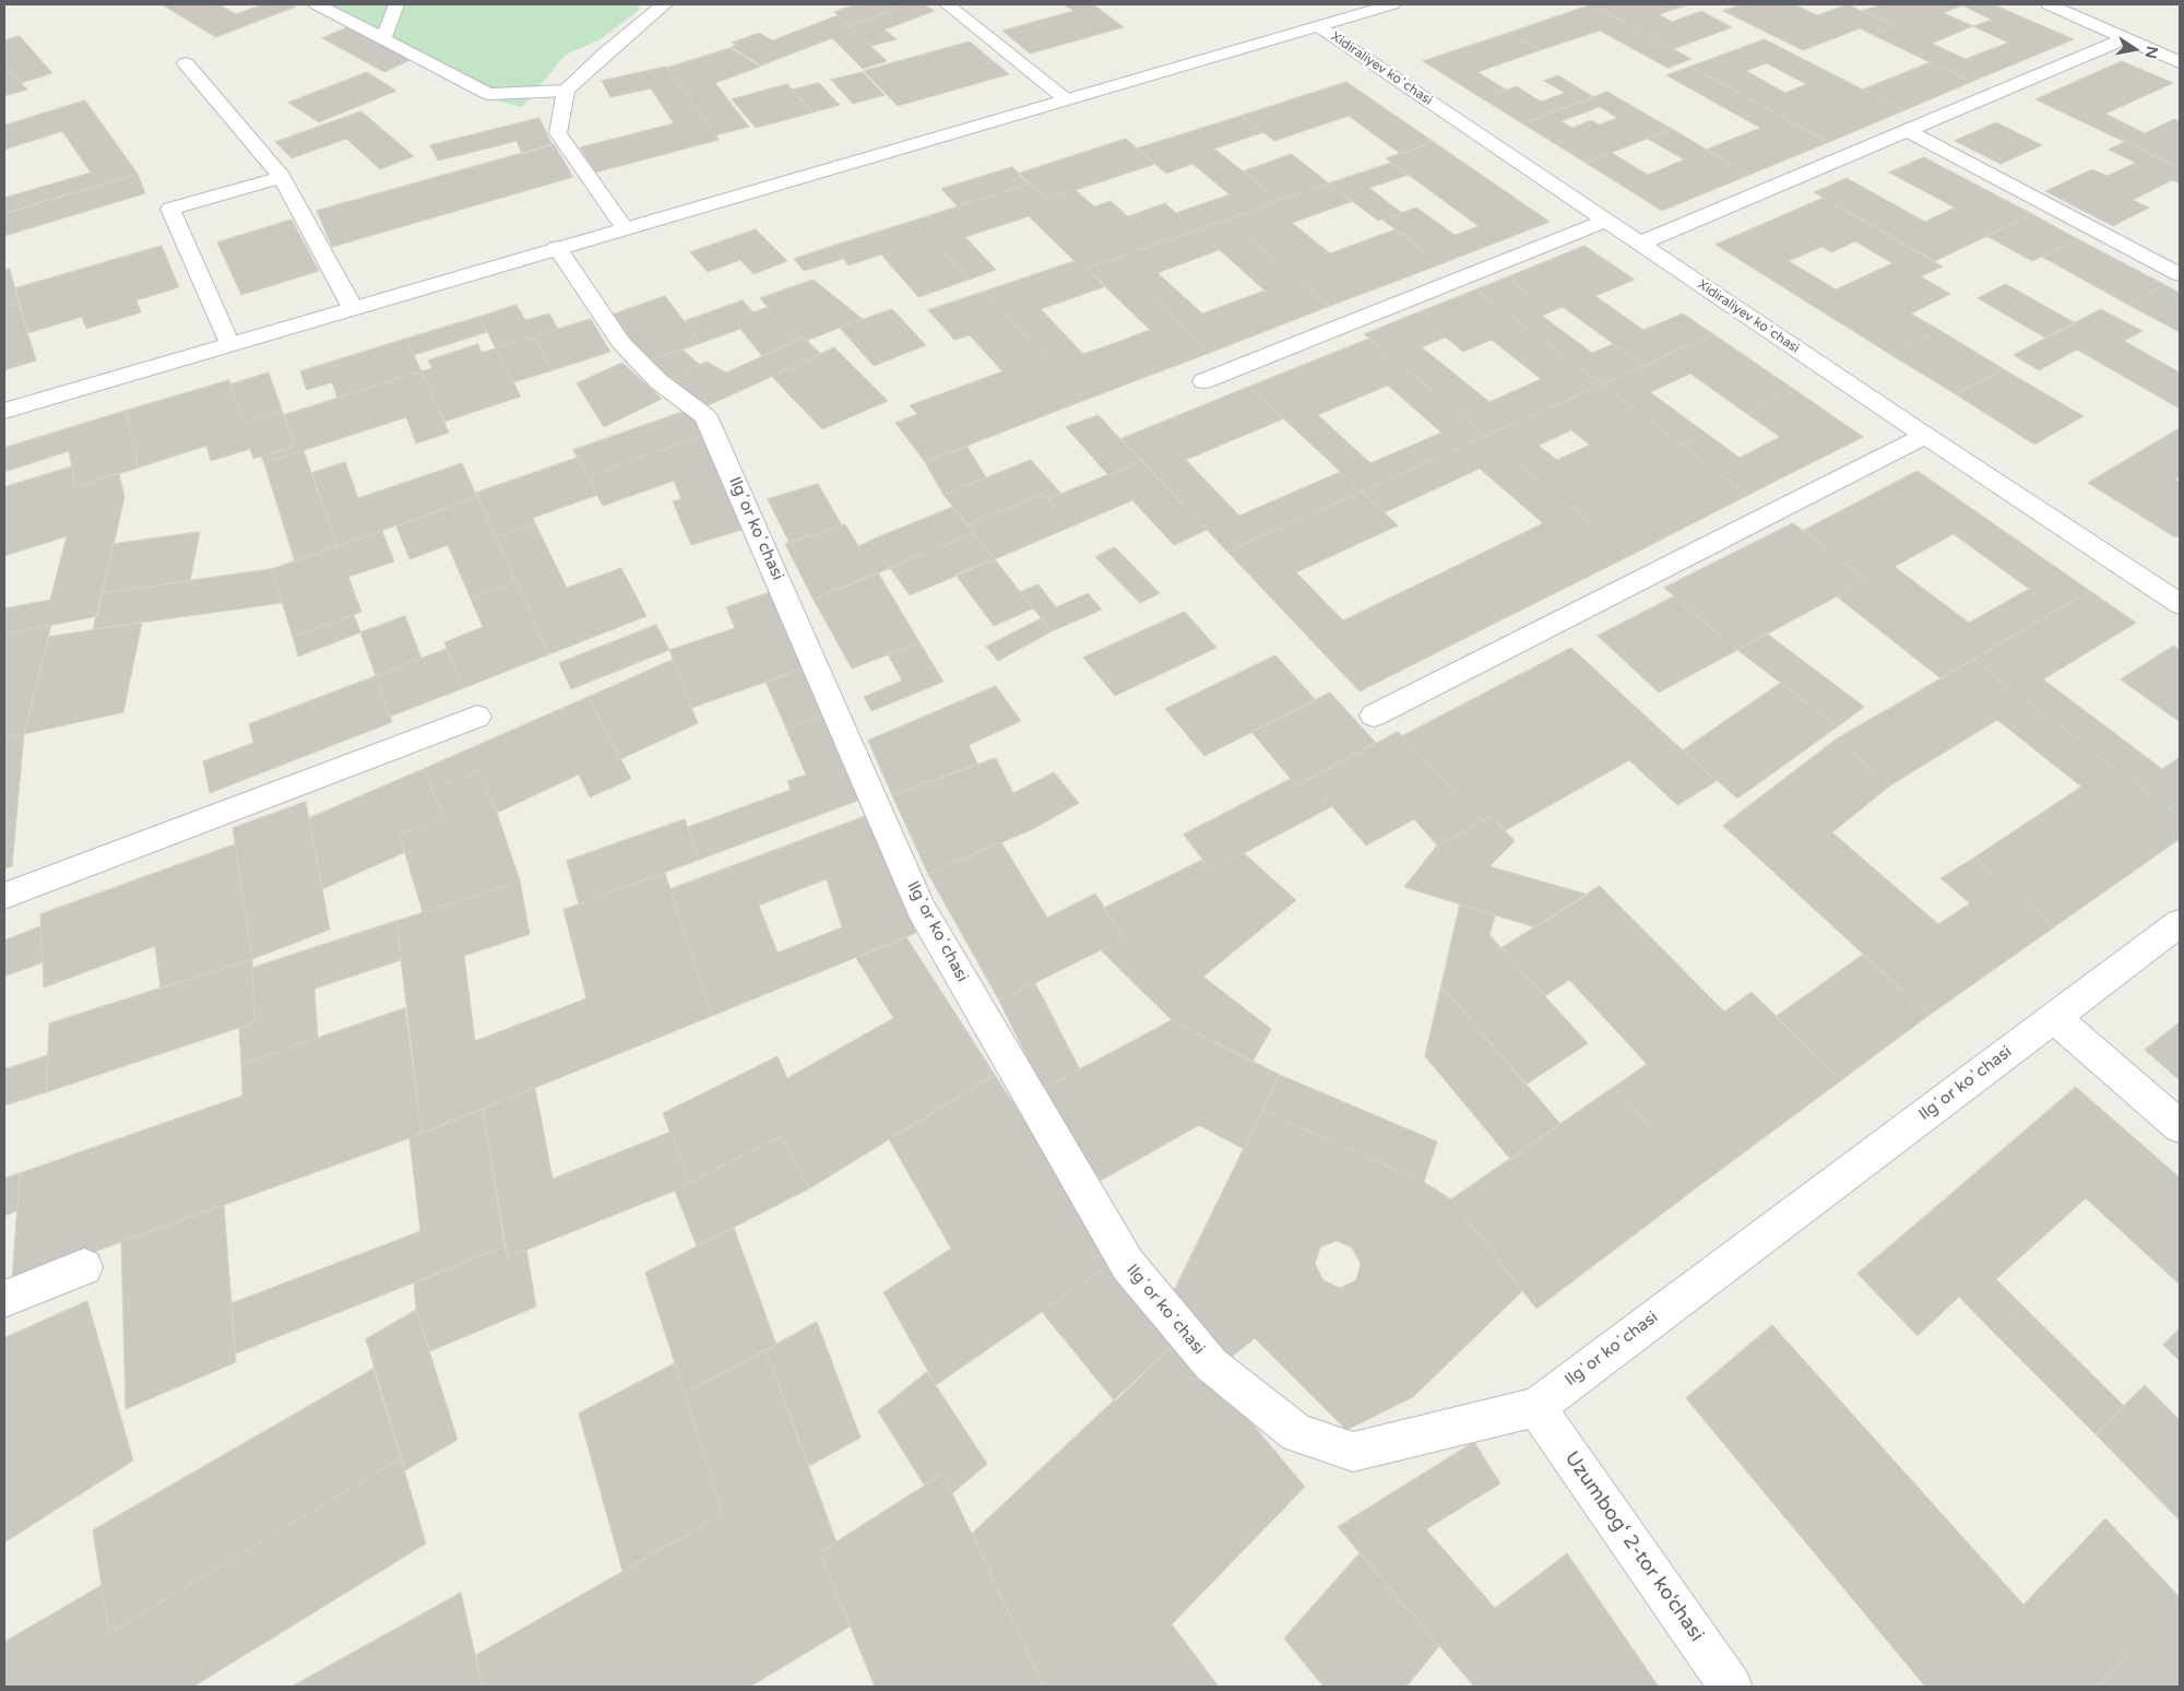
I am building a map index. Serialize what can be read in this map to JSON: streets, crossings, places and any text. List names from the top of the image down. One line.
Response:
{"streets":{"street":["Xidiraliyev koʻchasi","Ilgʻor koʻchasi","Uzumbog‘ 2-tor ko‘chasi"]},"crossings":[["Ilgʻor koʻchasi","Uzumbog‘ 2-tor ko‘chasi"]],"north":"right"}
